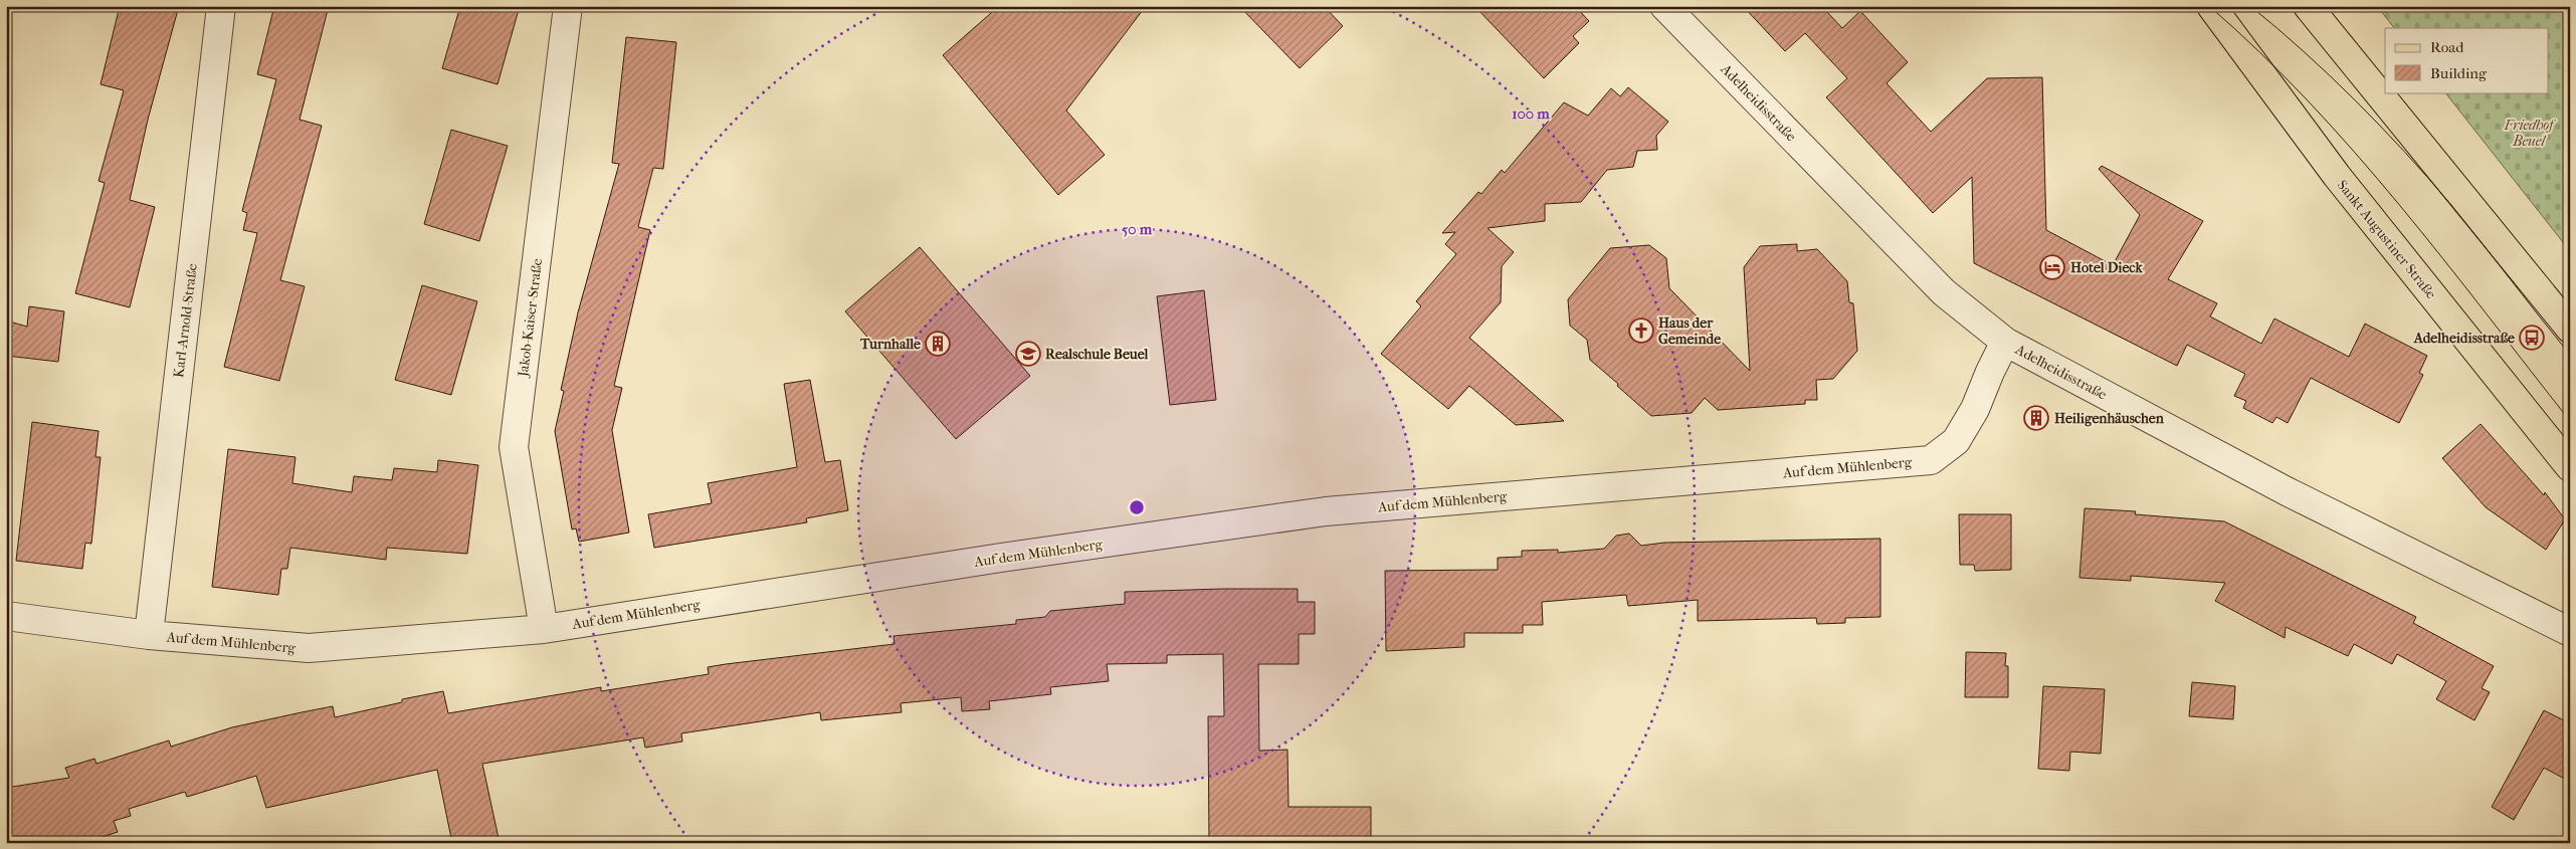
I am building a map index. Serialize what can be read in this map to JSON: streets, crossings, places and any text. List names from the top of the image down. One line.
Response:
{"streets":{"main road":["Sankt Augustiner Straße"],"street":["Adelheidisstraße","Jakob-Kaiser-Straße","Karl-Arnold-Straße","Auf dem Mühlenberg"]},"crossings":[["Adelheidisstraße","Auf dem Mühlenberg"],["Jakob-Kaiser-Straße","Auf dem Mühlenberg"],["Karl-Arnold-Straße","Auf dem Mühlenberg"]],"parks":["Friedhof Beuel"],"places":{"hotel":["Hotel Dieck"],"church":["Haus der Gemeinde"],"bus stop":["Adelheidisstraße"],"building":["Turnhalle","Heiligenhäuschen"],"school or university":["Realschule Beuel"]},"legend":["Road","Building"],"rings":["100 m","50 m"]}
